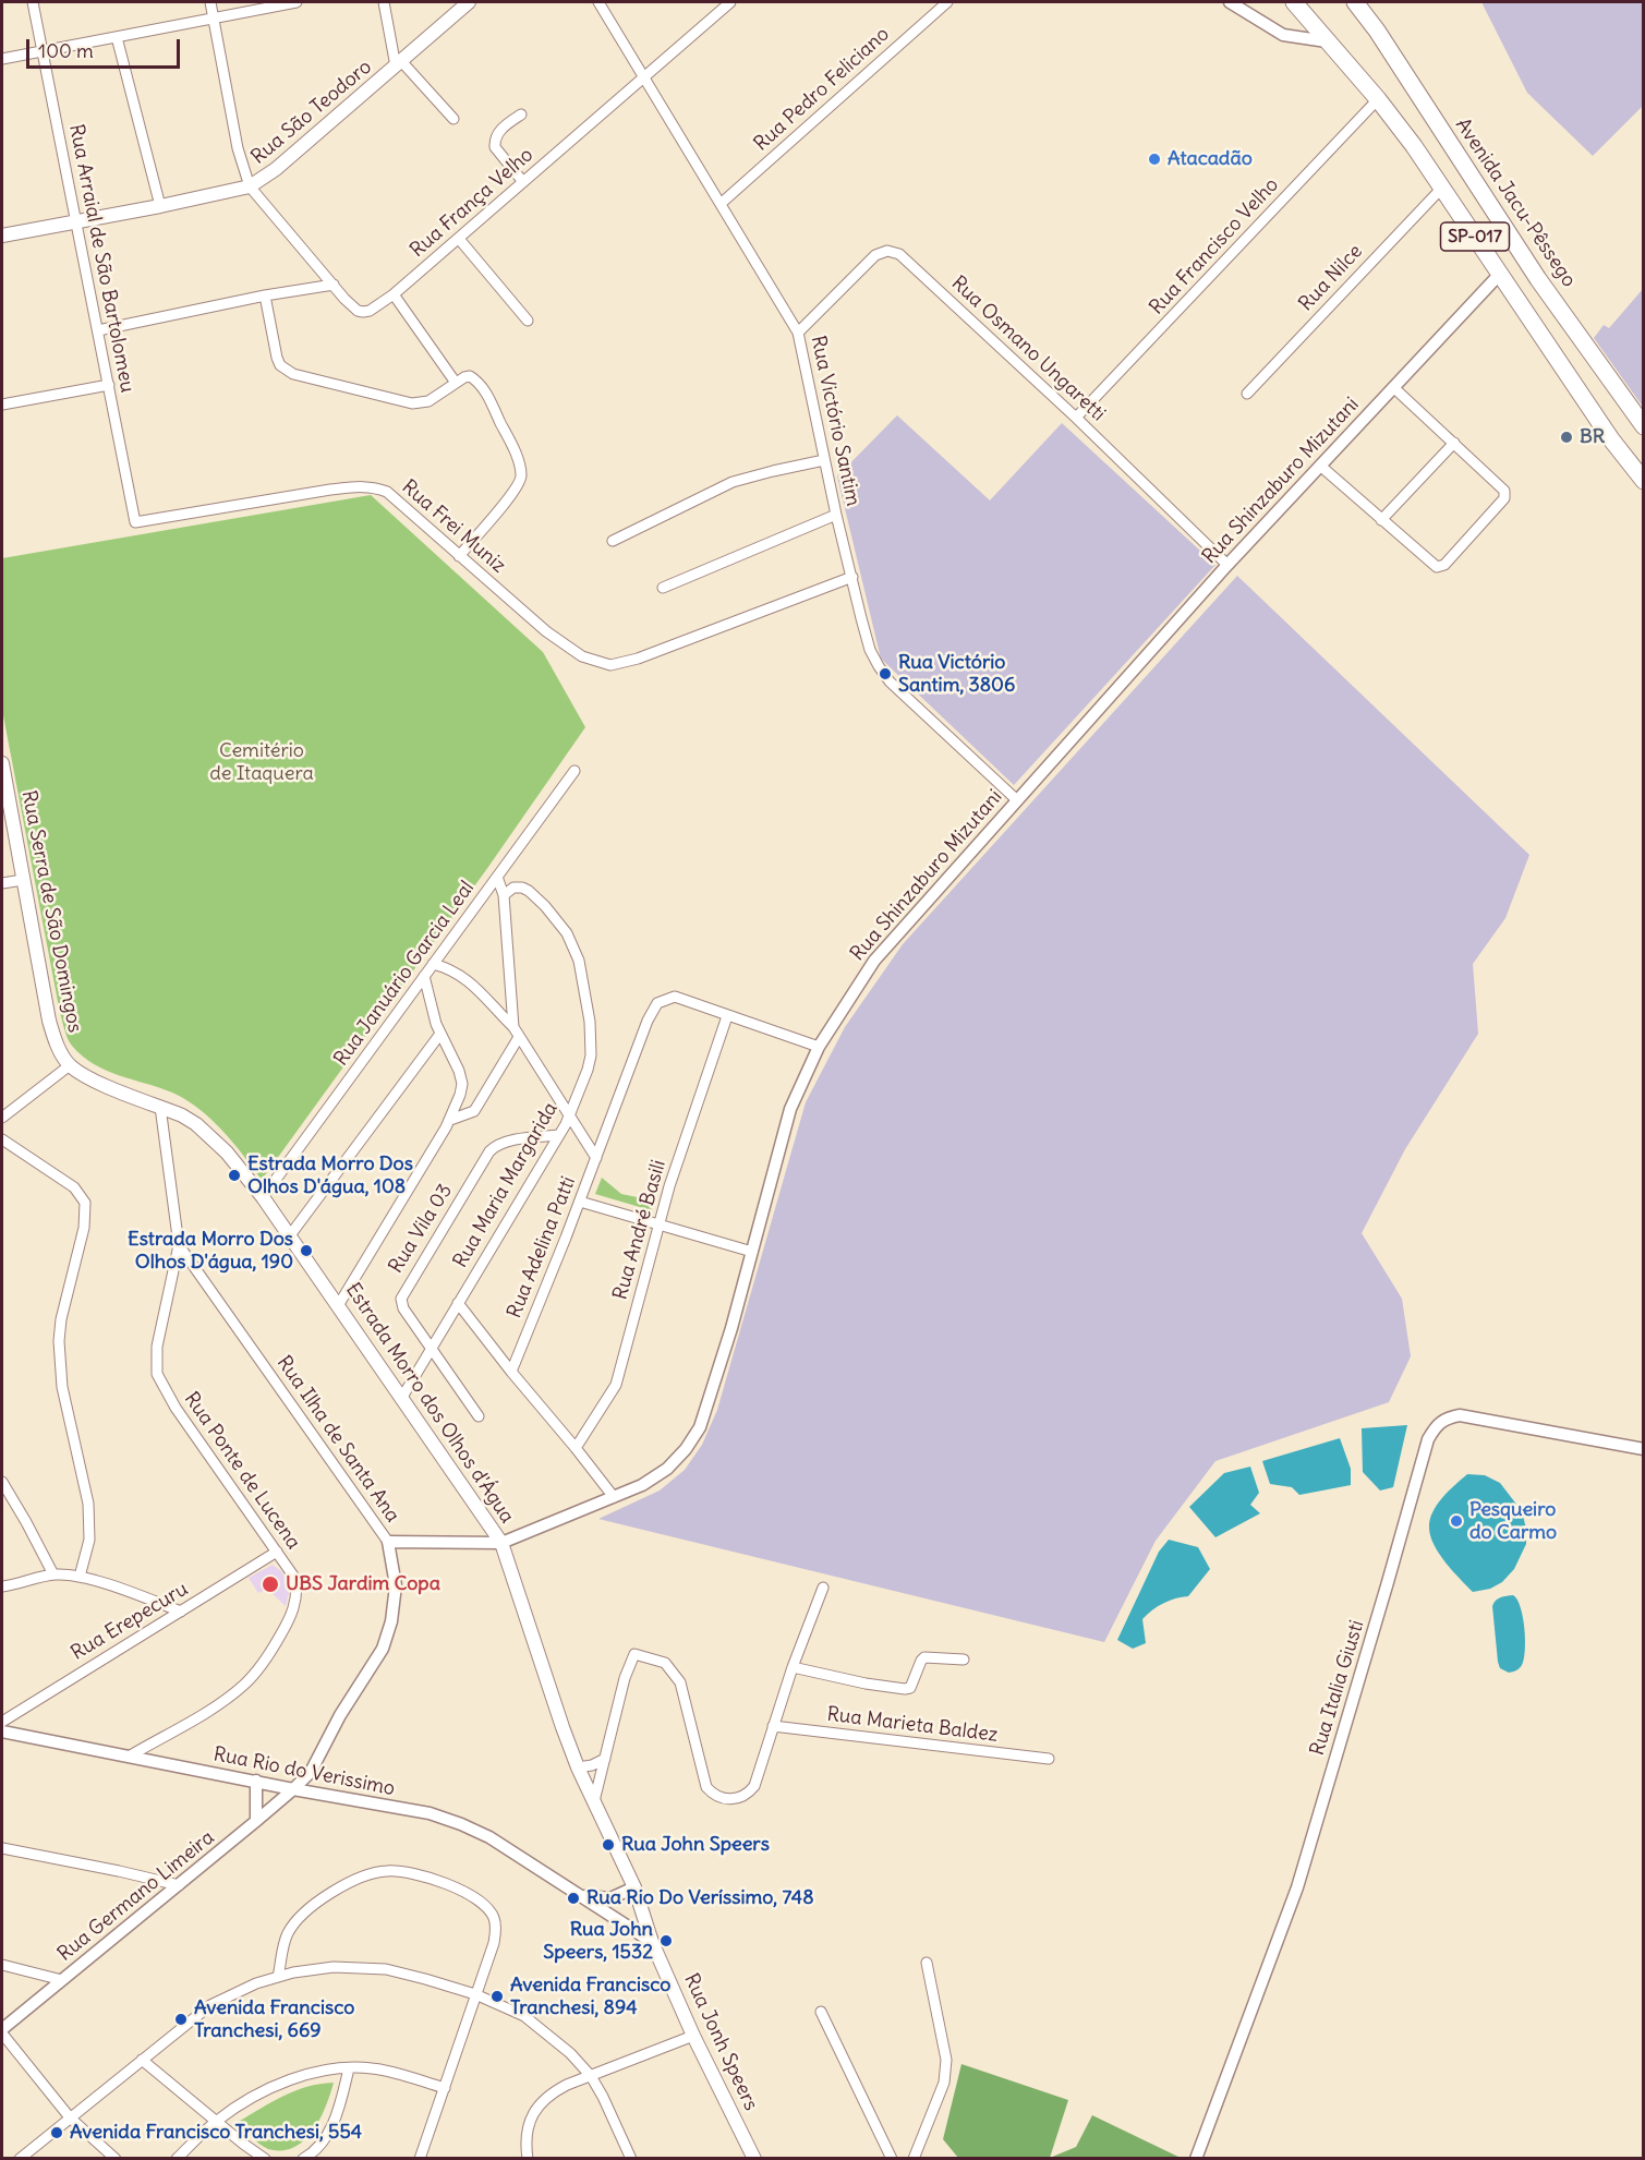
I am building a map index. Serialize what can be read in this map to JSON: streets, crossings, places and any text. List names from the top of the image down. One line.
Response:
{"streets":{"highway":["Avenida Jacu-Pêssego","SP-017"],"main road":["Rua São Teodoro","Rua Serra de São Domingos","Estrada Morro dos Olhos d'Água","Rua Jonh Speers"],"street":["Rua Pedro Feliciano","Rua França Velho","Rua Francisco Velho","Rua Arraial de São Bartolomeu","Rua Nilce","Rua Osmano Ungaretti","Rua Victório Santim","Rua Shinzaburo Mizutani","Rua Frei Muniz","Rua Januário Garcia Leal","Rua Maria Margarida","Rua Vila 03","Rua André Basili","Rua Adelina Patti","Rua Ilha de Santa Ana","Rua Ponte de Lucena","Rua Erepecuru","Rua Italia Giusti","Rua Marieta Baldez","Rua Rio do Verissimo","Rua Germano Limeira"]},"crossings":[["Rua Pedro Feliciano","Rua Victório Santim"],["Rua São Teodoro","Rua França Velho"],["Rua São Teodoro","Rua Arraial de São Bartolomeu"],["Rua França Velho","Rua Victório Santim"],["SP-017","Rua Francisco Velho"],["SP-017","Rua Nilce"],["SP-017","Rua Shinzaburo Mizutani"],["Rua Francisco Velho","Rua Osmano Ungaretti"],["Rua Arraial de São Bartolomeu","Rua Frei Muniz"],["Rua Osmano Ungaretti","Rua Victório Santim"],["Rua Osmano Ungaretti","Rua Shinzaburo Mizutani"],["Rua Victório Santim","Rua Shinzaburo Mizutani"],["Rua Victório Santim","Rua Frei Muniz"],["Rua Shinzaburo Mizutani","Estrada Morro dos Olhos d'Água"],["Rua Shinzaburo Mizutani","Rua Ilha de Santa Ana"],["Rua Serra de São Domingos","Estrada Morro dos Olhos d'Água"],["Rua Januário Garcia Leal","Estrada Morro dos Olhos d'Água"],["Rua Maria Margarida","Rua Vila 03"],["Rua Maria Margarida","Estrada Morro dos Olhos d'Água"],["Rua André Basili","Rua Adelina Patti"],["Estrada Morro dos Olhos d'Água","Rua Ilha de Santa Ana"],["Estrada Morro dos Olhos d'Água","Rua Rio do Verissimo"],["Estrada Morro dos Olhos d'Água","Rua Jonh Speers"],["Rua Ilha de Santa Ana","Rua Ponte de Lucena"],["Rua Ilha de Santa Ana","Rua Rio do Verissimo"],["Rua Ilha de Santa Ana","Rua Germano Limeira"],["Rua Ponte de Lucena","Rua Erepecuru"],["Rua Ponte de Lucena","Rua Rio do Verissimo"],["Rua Rio do Verissimo","Rua Germano Limeira"],["Rua Rio do Verissimo","Rua Jonh Speers"]],"parks":["Cemitério de Itaquera"],"places":["Atacadão","BR","Rua Victório Santim, 3806","Estrada Morro Dos Olhos D'água, 108","Estrada Morro Dos Olhos D'água, 190","Pesqueiro do Carmo","UBS Jardim Copa","Rua John Speers","Rua Rio Do Veríssimo, 748","Rua John Speers, 1532","Avenida Francisco Tranchesi, 894","Avenida Francisco Tranchesi, 669","Avenida Francisco Tranchesi, 554"],"scale_bar":"100 m"}
